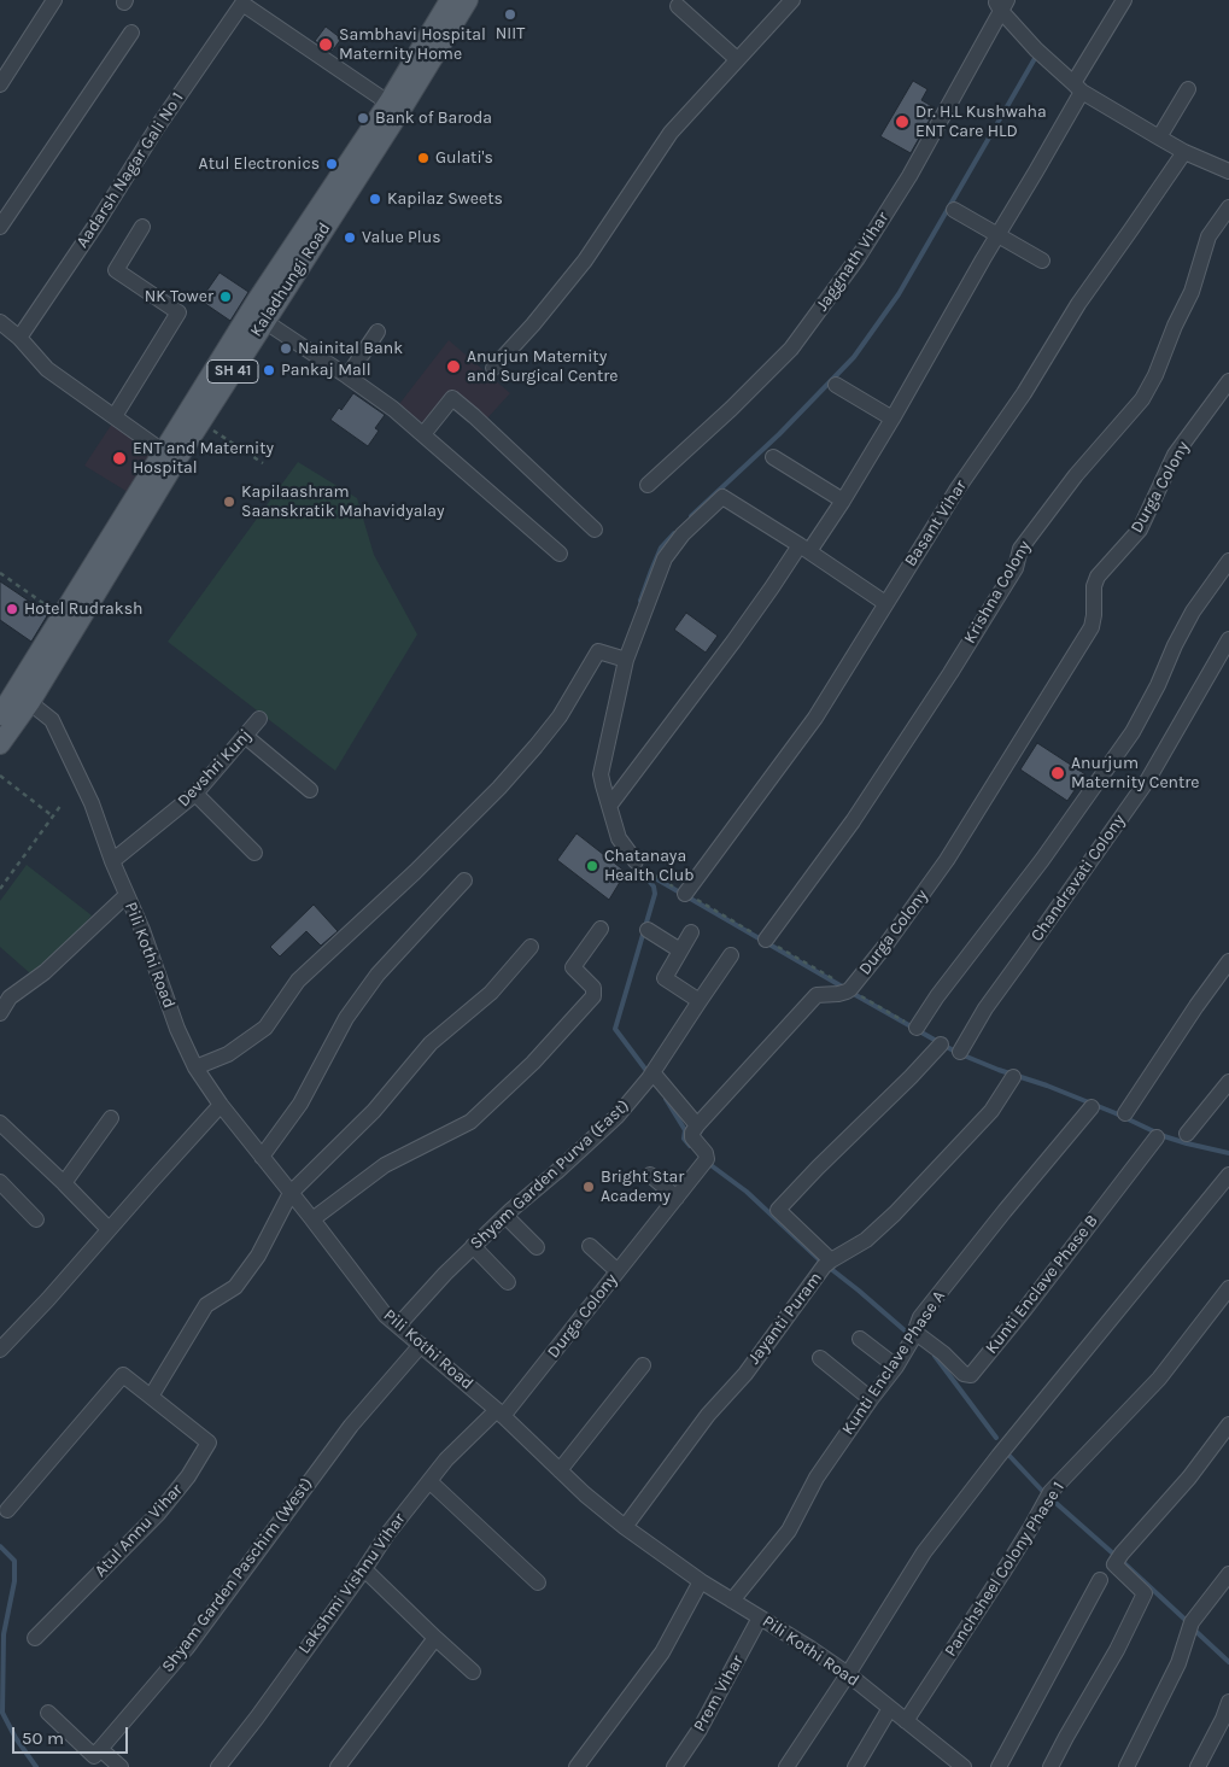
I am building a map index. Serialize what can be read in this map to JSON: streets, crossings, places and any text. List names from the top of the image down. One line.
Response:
{"streets":{"main road":["Kaladhungi Road","SH 41"],"street":["Aadarsh Nagar Gali No 1","Jaggnath Vihar","Durga Colony","Basant Vihar","Krishna Colony","Devshri Kunj","Chandravati Colony","Pili Kothi Road","Shyam Garden Purva (East)","Kunti Enclave Phase B","Jayanti Puram","Kunti Enclave Phase A","Atul Annu Vihar","Panchsheel Colony Phase 1","Shyam Garden Paschim (West)","Lakshmi Vishnu Vihar","Prem Vihar"]},"crossings":[["Aadarsh Nagar Gali No 1","Kaladhungi Road"],["Kaladhungi Road","Pili Kothi Road"],["Durga Colony","Pili Kothi Road"],["Durga Colony","Lakshmi Vishnu Vihar"],["Devshri Kunj","Pili Kothi Road"],["Pili Kothi Road","Shyam Garden Purva (East)"],["Pili Kothi Road","Jayanti Puram"],["Pili Kothi Road","Kunti Enclave Phase A"],["Pili Kothi Road","Panchsheel Colony Phase 1"],["Pili Kothi Road","Shyam Garden Paschim (West)"],["Pili Kothi Road","Lakshmi Vishnu Vihar"],["Pili Kothi Road","Prem Vihar"],["Kunti Enclave Phase B","Kunti Enclave Phase A"]],"places":["NIIT","Sambhavi Hospital Maternity Home","Bank of Baroda","Dr. H.L Kushwaha ENT Care HLD","Gulati's","Atul Electronics","Kapilaz Sweets","Value Plus","NK Tower","Nainital Bank","Anurjun Maternity and Surgical Centre","Pankaj Mall","ENT and Maternity Hospital","Kapilaashram Saanskratik Mahavidyalay","Hotel Rudraksh","Anurjum Maternity Centre","Chatanaya Health Club","Bright Star Academy"],"scale_bar":"50 m"}
